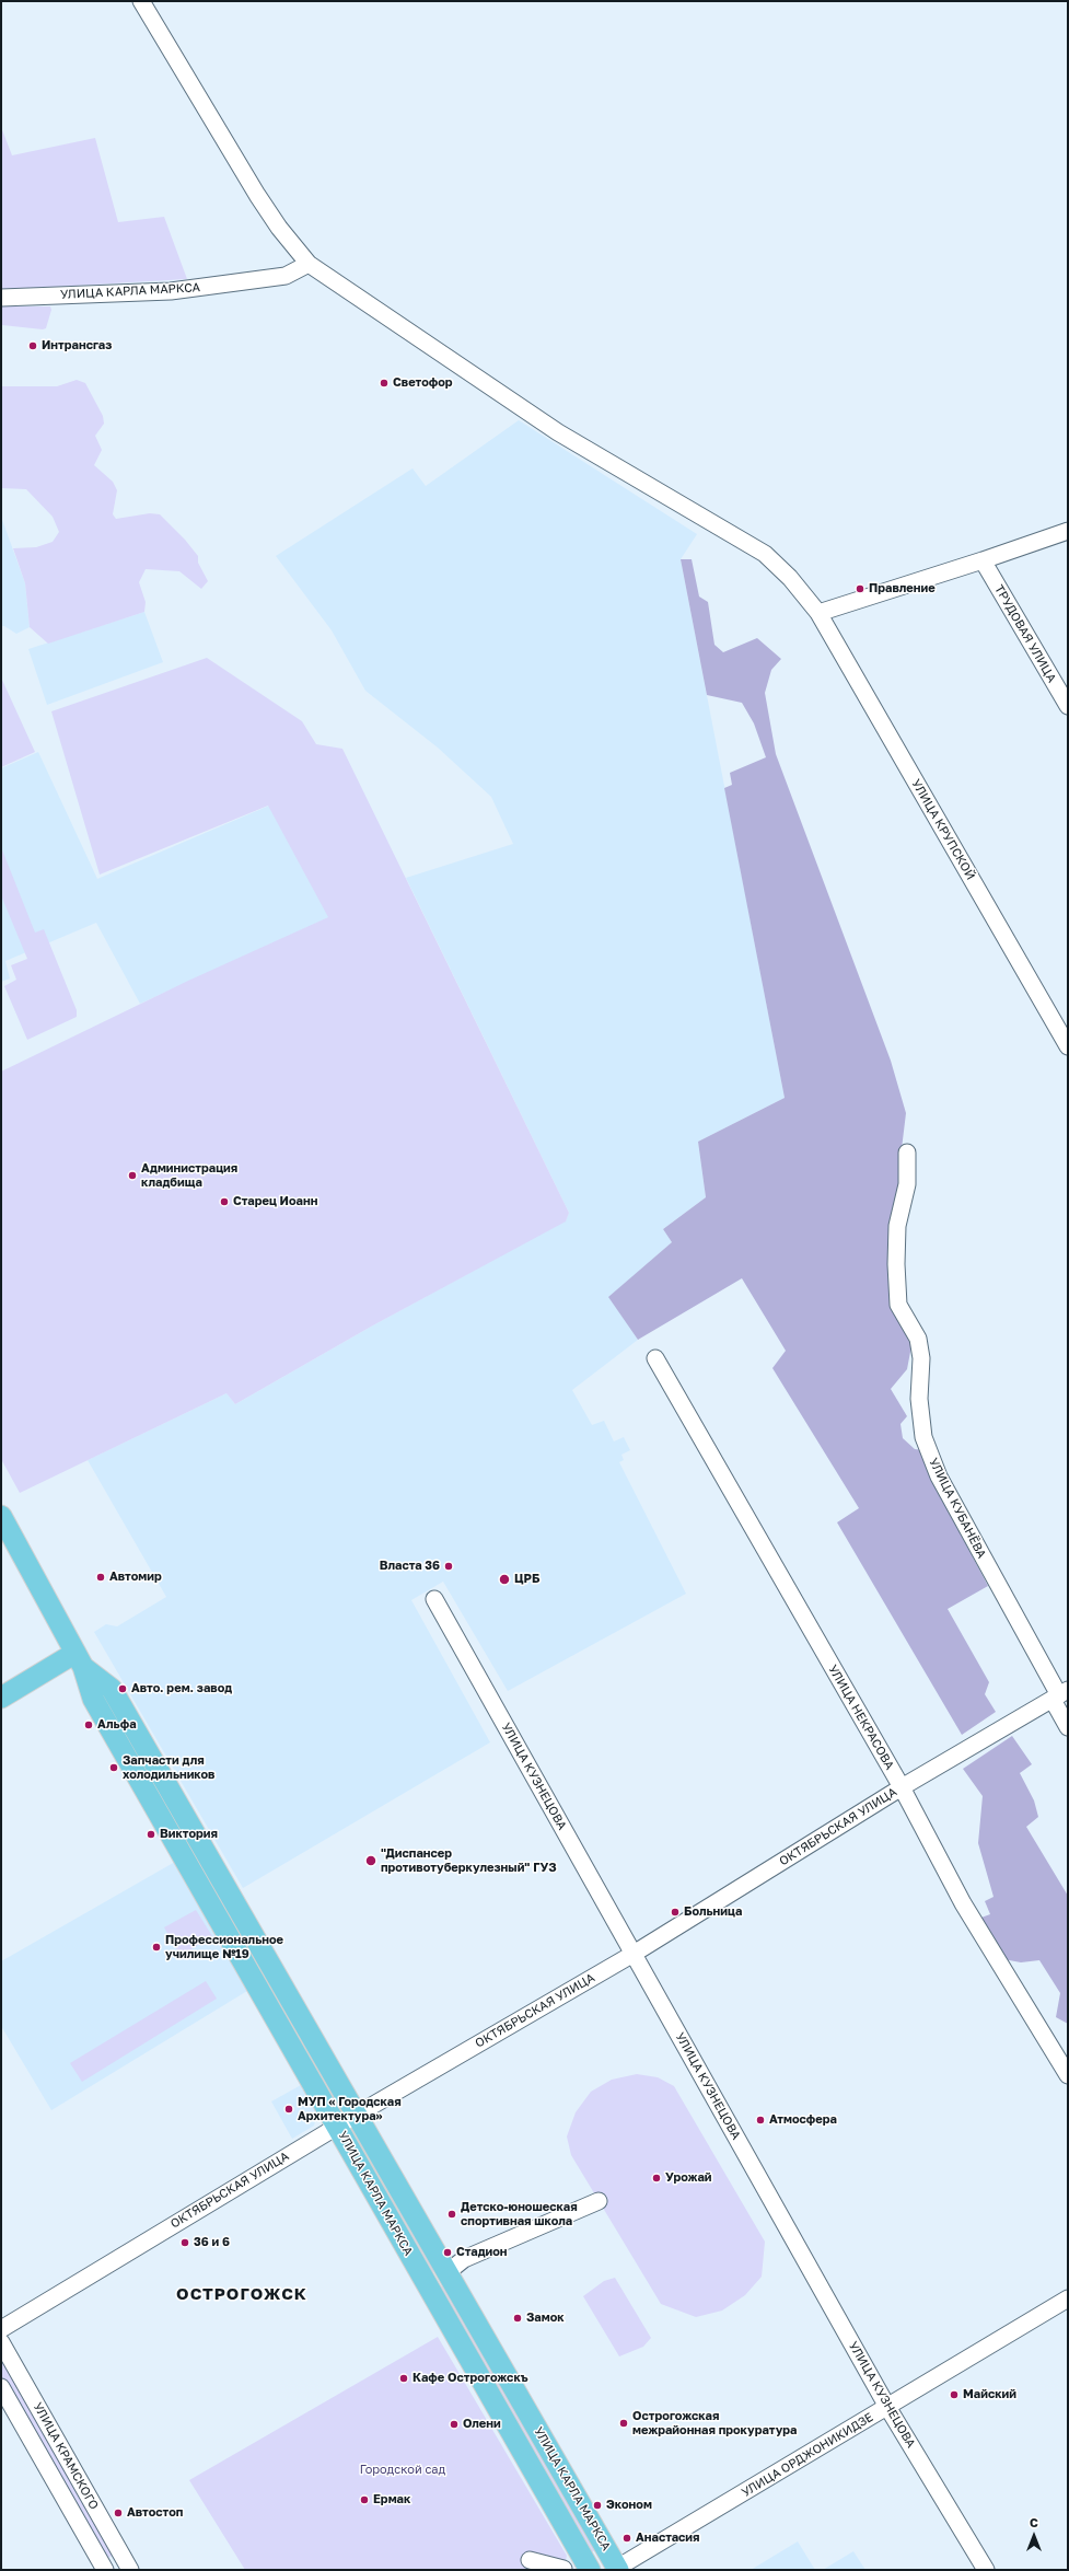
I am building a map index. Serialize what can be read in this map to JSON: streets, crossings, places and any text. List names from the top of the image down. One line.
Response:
{"streets":{"main road":["УЛИЦА КАРЛА МАРКСА"],"street":["ТРУДОВАЯ УЛИЦА","УЛИЦА КРУПСКОЙ","УЛИЦА КУБАНЁВА","УЛИЦА НЕКРАСОВА","УЛИЦА КУЗНЕЦОВА","ОКТЯБРЬСКАЯ УЛИЦА","УЛИЦА ОРДЖОНИКИДЗЕ","УЛИЦА КРАМСКОГО"]},"crossings":[["УЛИЦА КАРЛА МАРКСА","УЛИЦА КРУПСКОЙ"],["УЛИЦА КАРЛА МАРКСА","ОКТЯБРЬСКАЯ УЛИЦА"],["УЛИЦА КАРЛА МАРКСА","УЛИЦА ОРДЖОНИКИДЗЕ"],["УЛИЦА КУБАНЁВА","ОКТЯБРЬСКАЯ УЛИЦА"],["УЛИЦА НЕКРАСОВА","ОКТЯБРЬСКАЯ УЛИЦА"],["УЛИЦА КУЗНЕЦОВА","ОКТЯБРЬСКАЯ УЛИЦА"],["УЛИЦА КУЗНЕЦОВА","УЛИЦА ОРДЖОНИКИДЗЕ"]],"districts":["ОСТРОГОЖСК"],"parks":["Городской сад"],"places":["Интрансгаз","Светофор","Правление","Администрация кладбища","Старец Иоанн","Власта 36","Автомир","ЦРБ","Авто. рем. завод","Альфа","Запчасти для холодильников","Виктория","\"Диспансер противотуберкулезный\" ГУЗ","Больница","Профессиональное училище №19","МУП « Городская Архитектура»","Атмосфера","Урожай","Детско-юношеская спортивная школа","36 и 6","Стадион","Замок","Кафе Острогожскъ","Майский","Острогожская межрайонная прокуратура","Олени","Ермак","Эконом","Автостоп","Анастасия"],"north":"top"}
